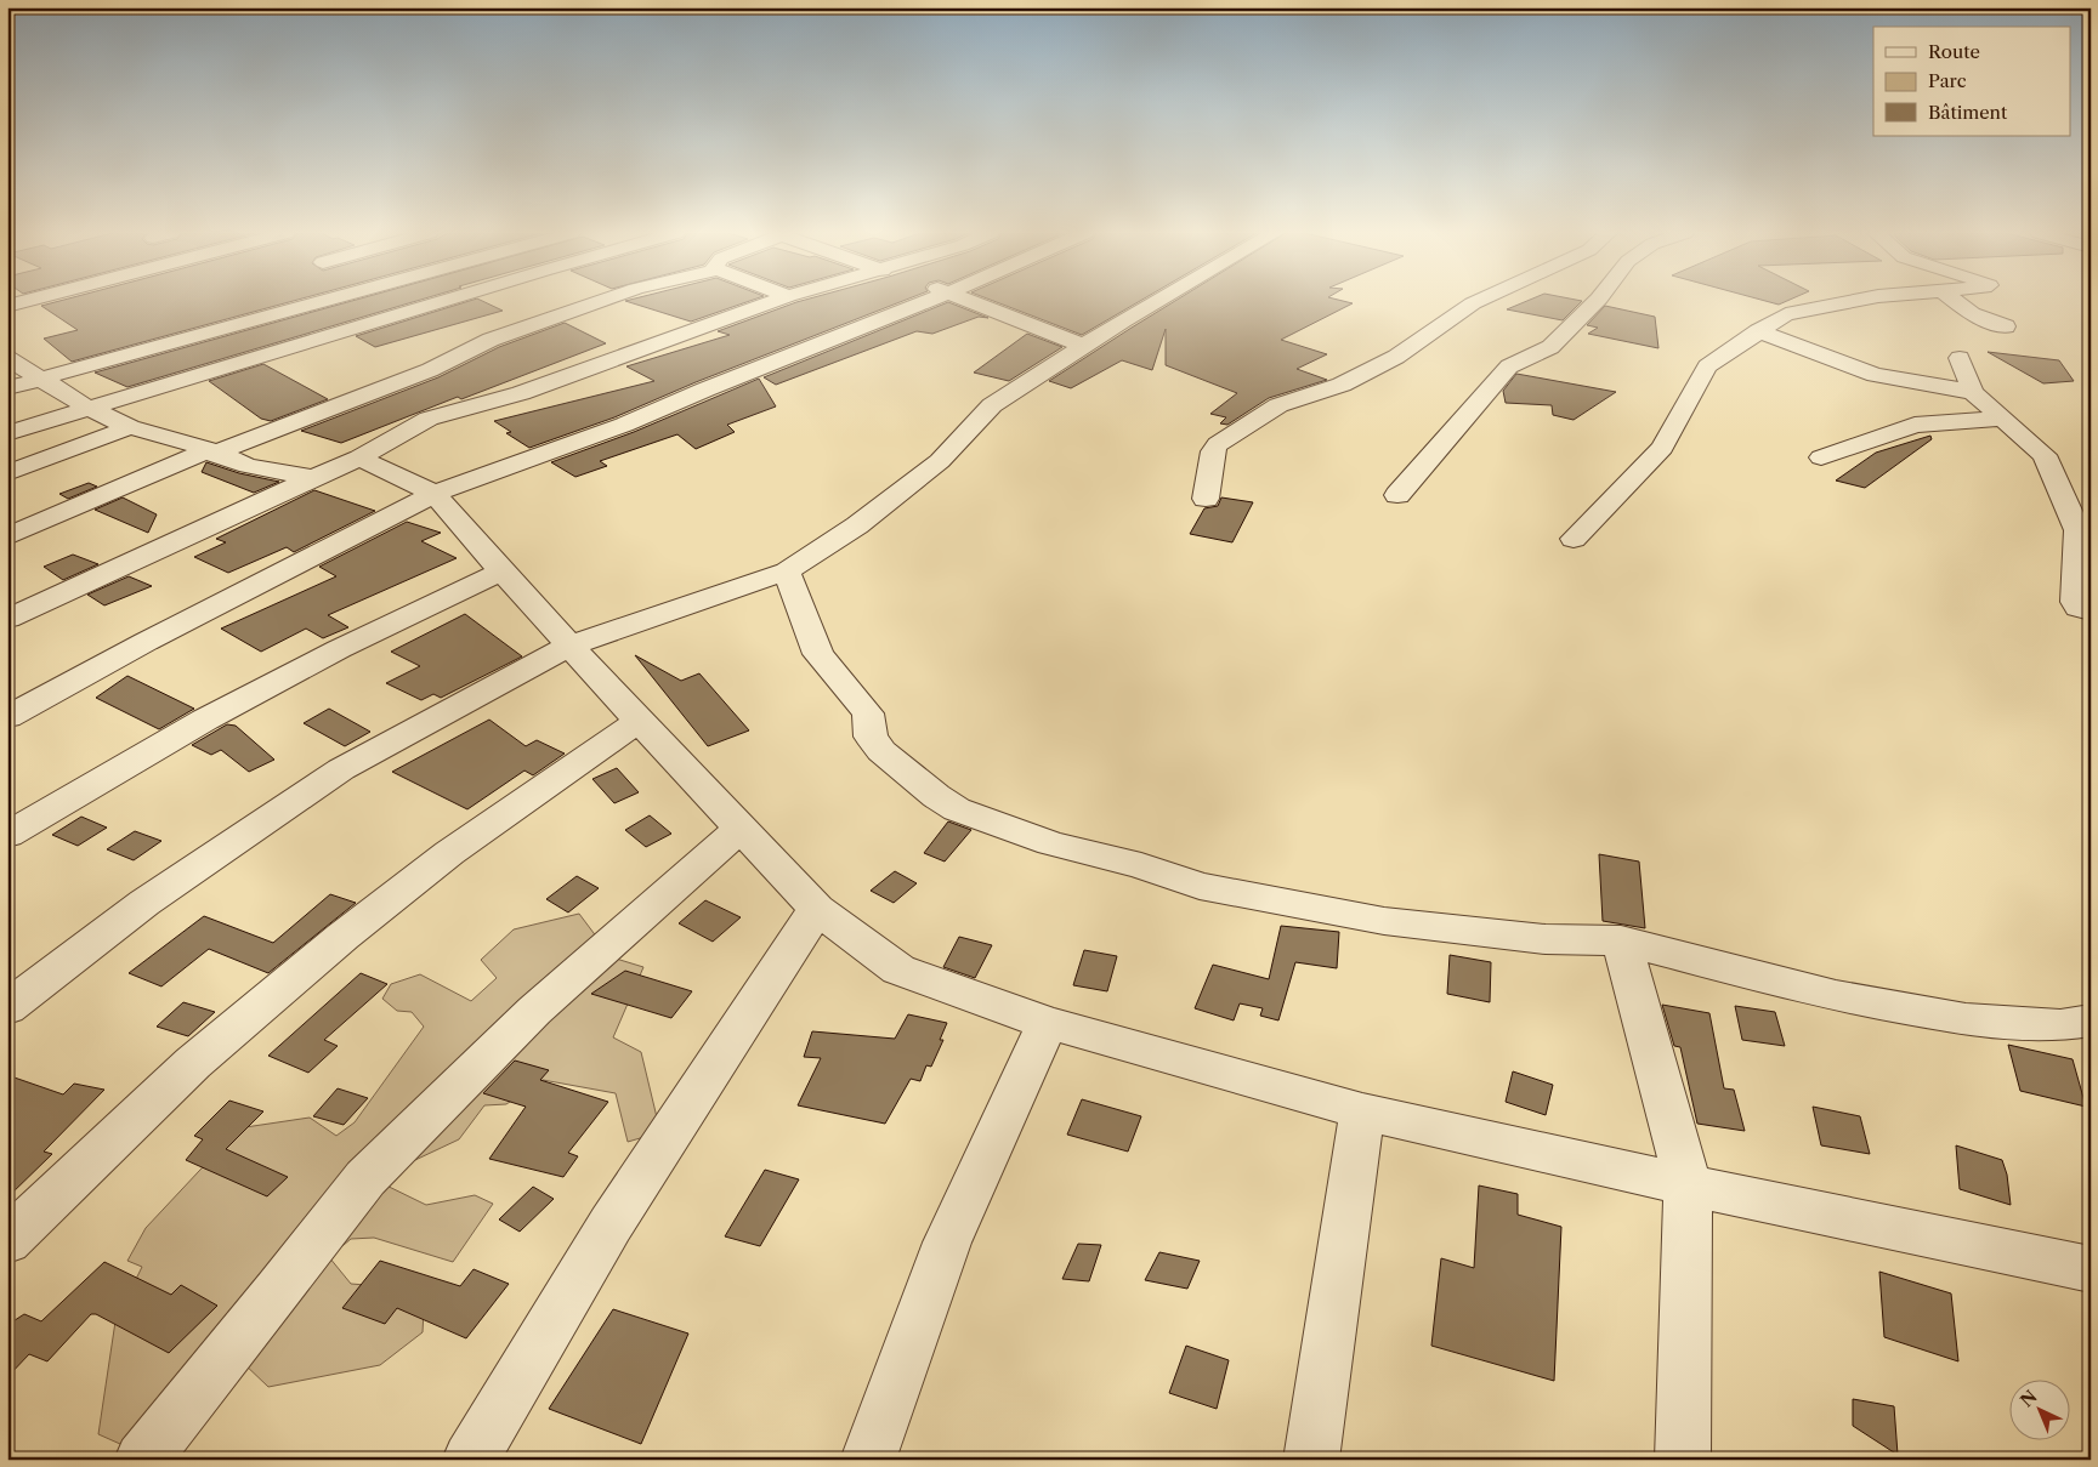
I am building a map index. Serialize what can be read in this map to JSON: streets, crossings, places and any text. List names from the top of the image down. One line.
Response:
{"legend":["Route","Parc","Bâtiment"],"north":"top left"}
